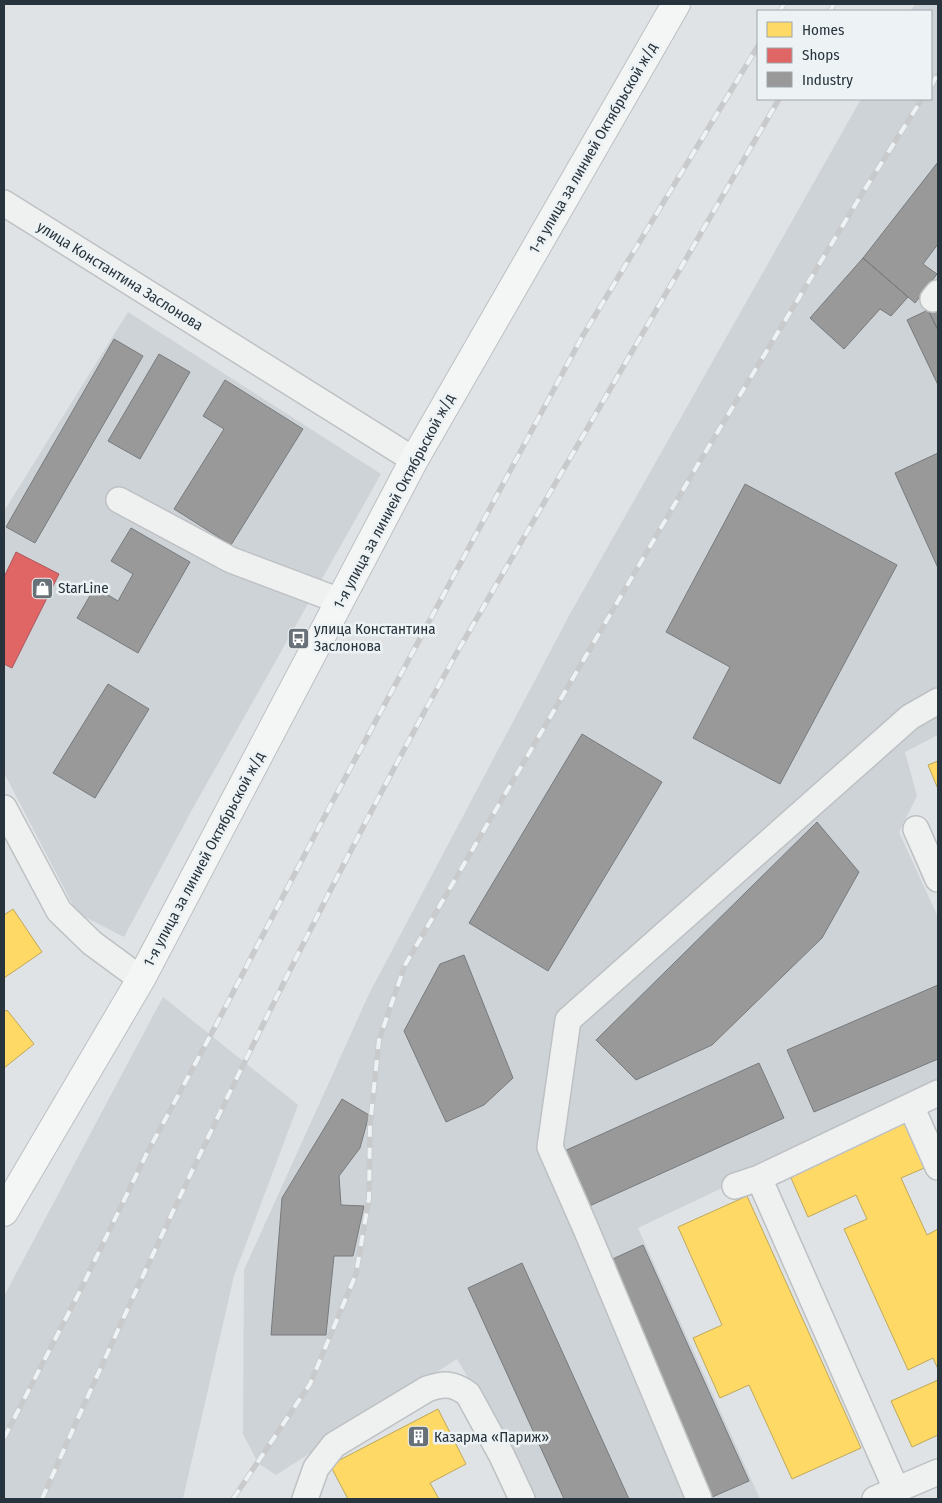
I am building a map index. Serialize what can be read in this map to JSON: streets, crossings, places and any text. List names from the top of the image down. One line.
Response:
{"streets":{"main road":["1-я улица за линией Октябрьской ж/д"],"street":["улица Константина Заслонова"]},"crossings":[["1-я улица за линией Октябрьской ж/д","улица Константина Заслонова"]],"places":{"shop":["StarLine"],"bus stop":["улица Константина Заслонова"],"building":["Казарма «Париж»"]},"legend":["Homes","Shops","Industry"]}
